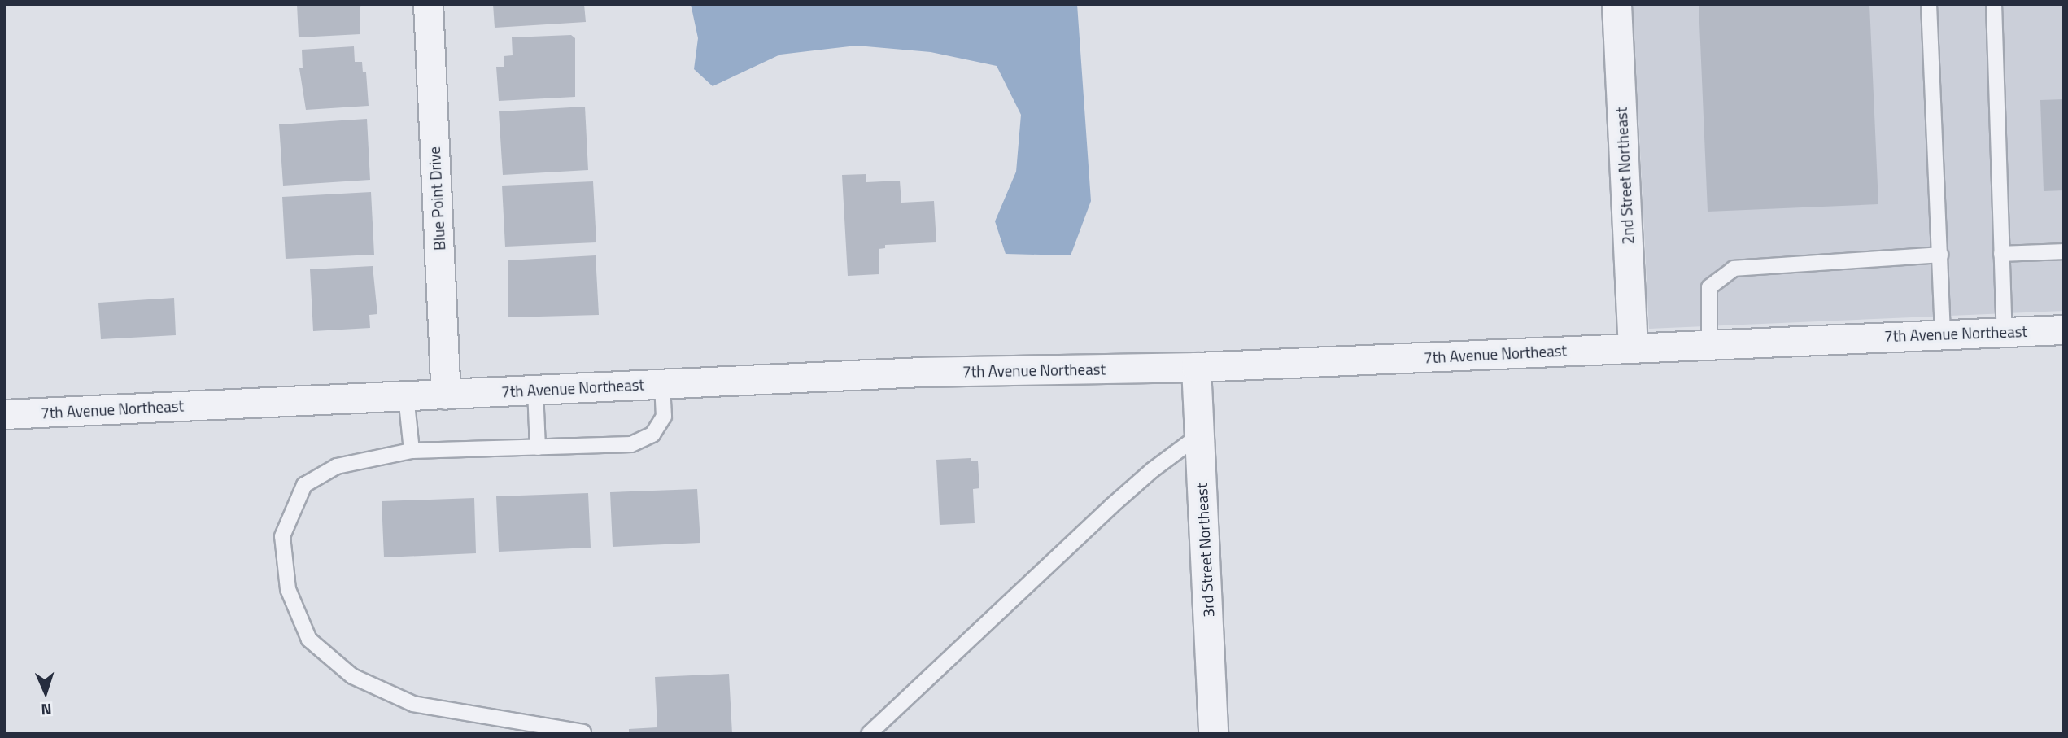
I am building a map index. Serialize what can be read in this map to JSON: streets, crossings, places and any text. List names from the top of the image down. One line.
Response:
{"streets":{"street":["2nd Street Northeast","Blue Point Drive","7th Avenue Northeast","3rd Street Northeast"]},"crossings":[["2nd Street Northeast","7th Avenue Northeast"],["Blue Point Drive","7th Avenue Northeast"],["7th Avenue Northeast","3rd Street Northeast"]],"north":"bottom"}
